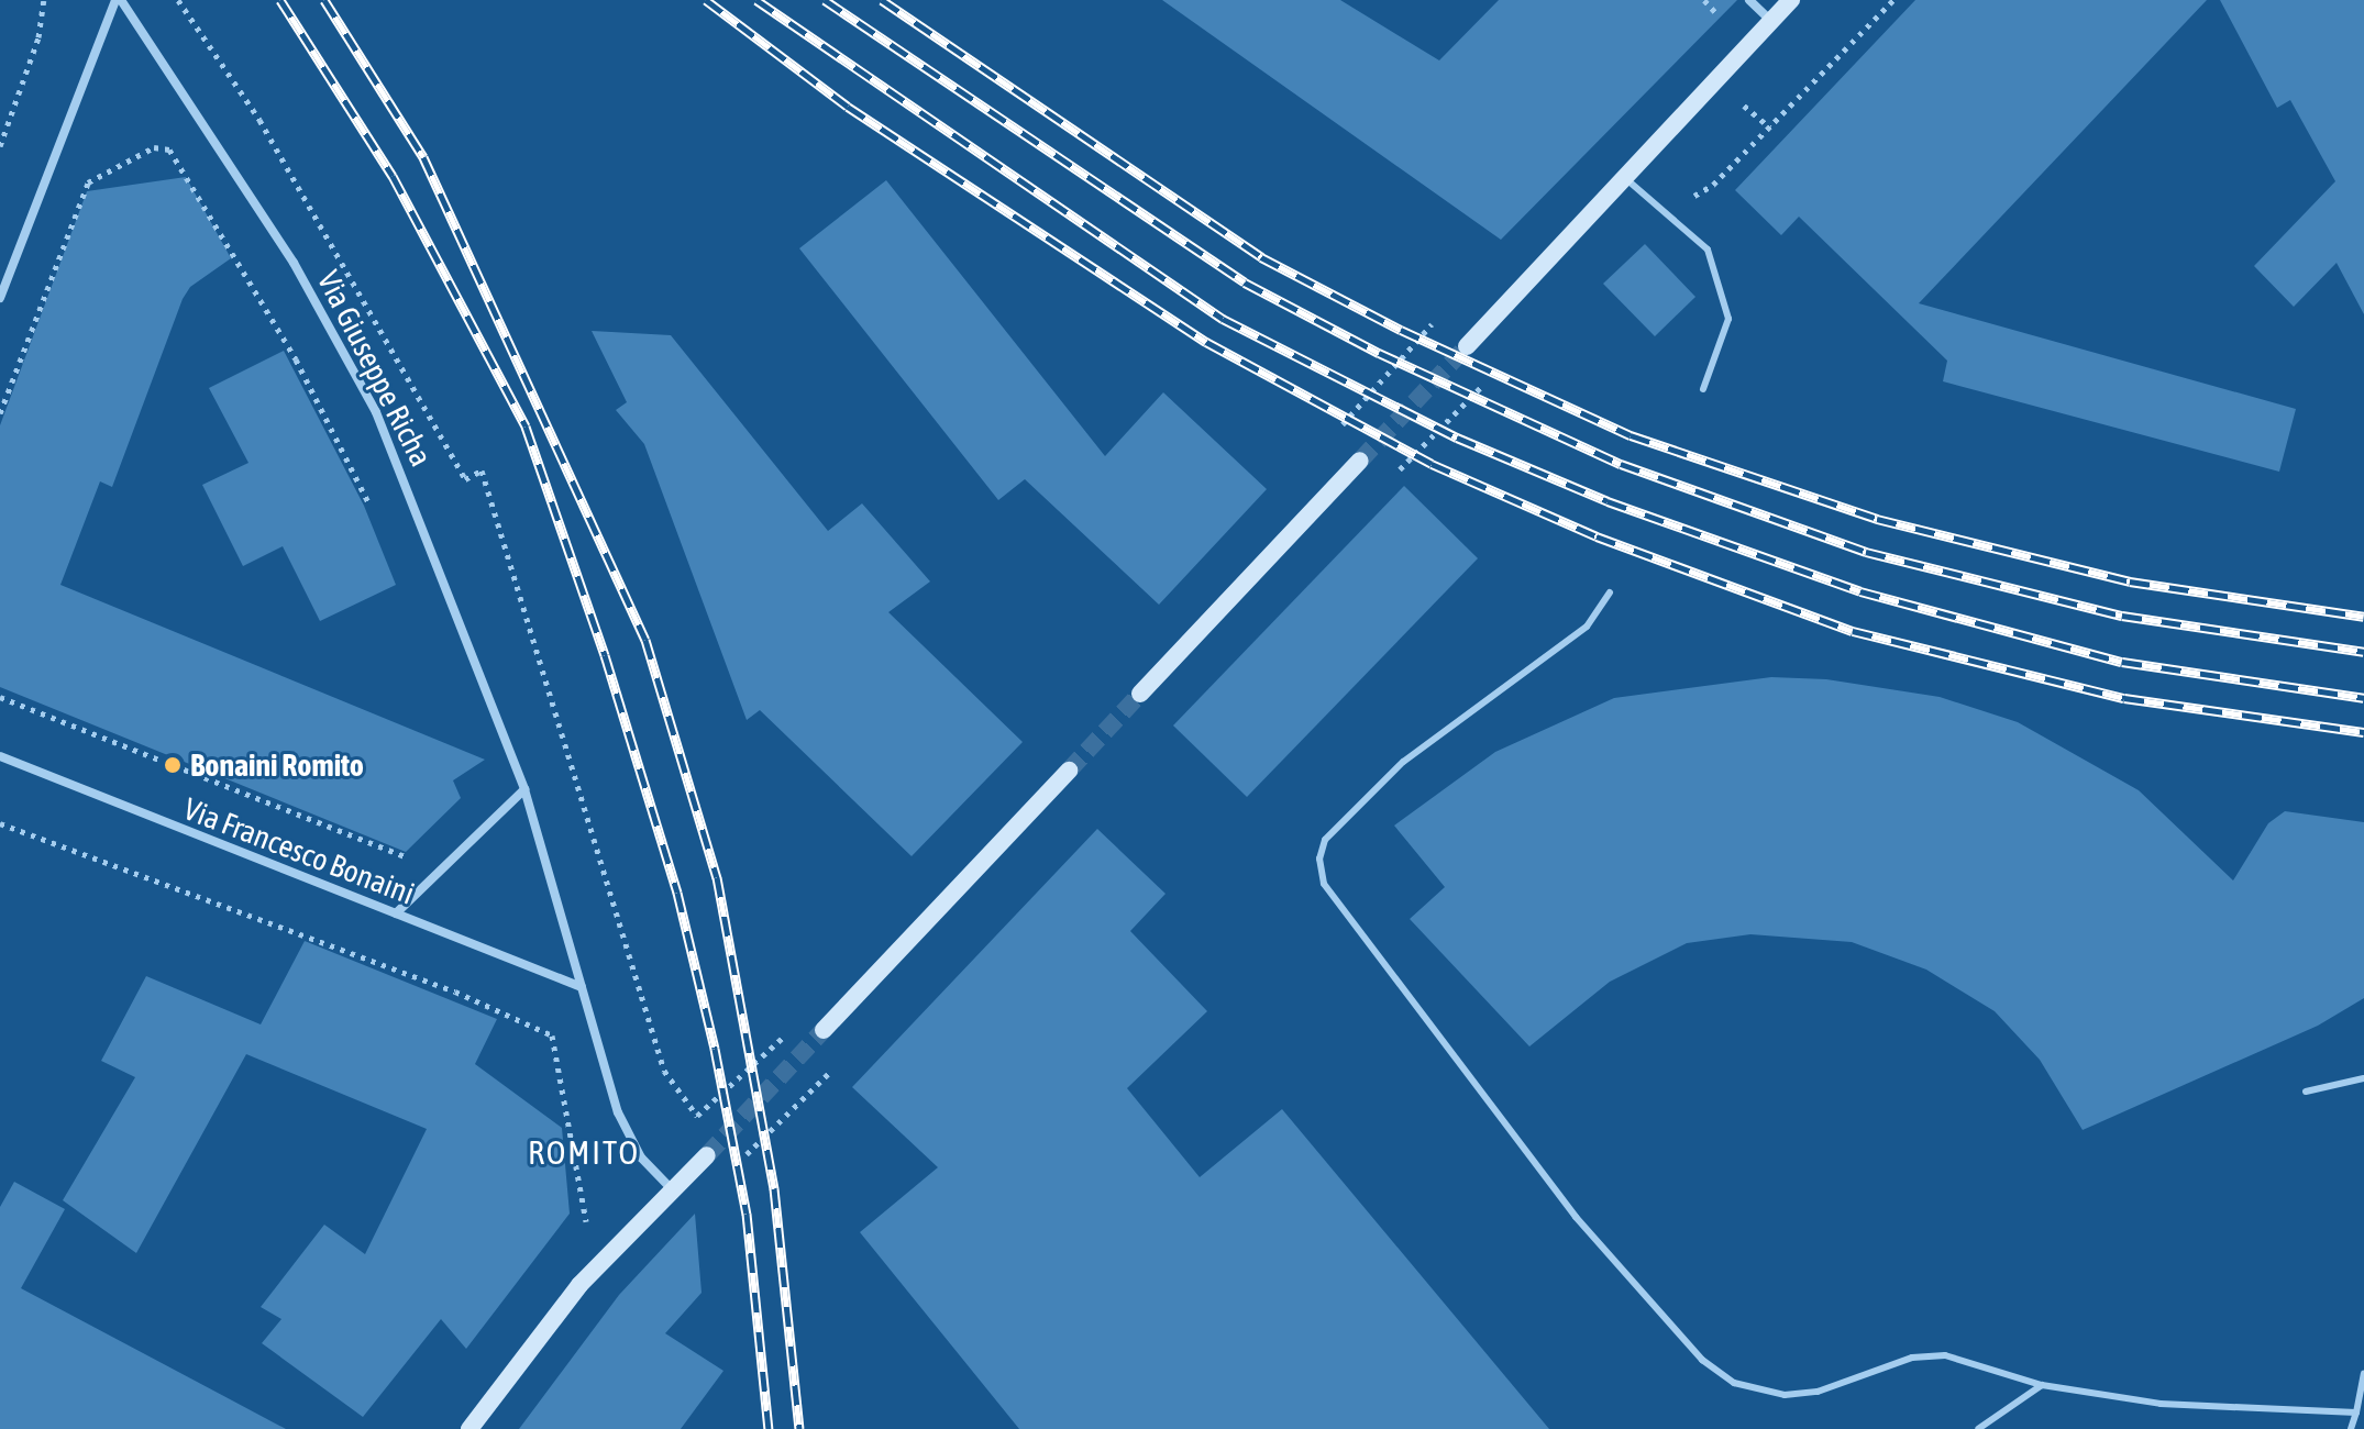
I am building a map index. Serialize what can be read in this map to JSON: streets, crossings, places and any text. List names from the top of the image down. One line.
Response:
{"streets":{"street":["Via Giuseppe Richa","Via Francesco Bonaini"]},"crossings":[["Via Giuseppe Richa","Via Francesco Bonaini"]],"districts":["ROMITO"],"places":["Bonaini Romito"]}
